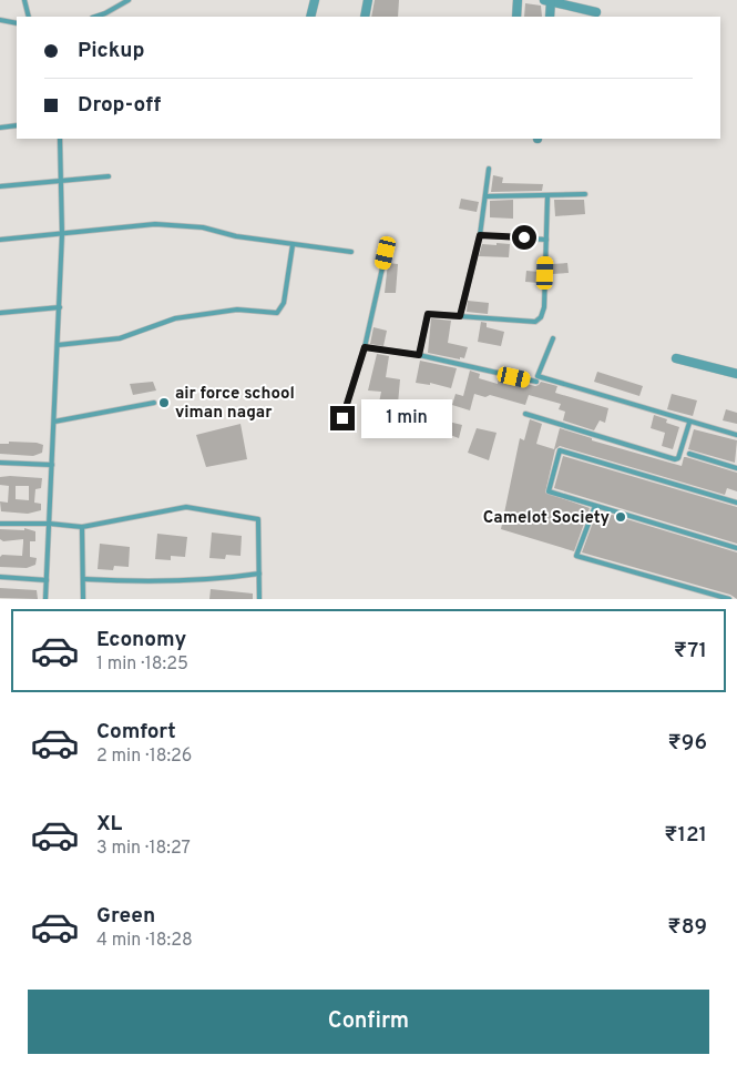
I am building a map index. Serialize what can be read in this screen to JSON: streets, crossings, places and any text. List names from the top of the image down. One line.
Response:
{"places":["air force school viman nagar","Camelot Society"],"page":{"banner":["Pickup","Drop-off"],"bubble":"1 min","list":[{"name":"Economy","note":"1 min · 18:25","value":"₹71"},{"name":"Comfort","note":"2 min · 18:26","value":"₹96"},{"name":"XL","note":"3 min · 18:27","value":"₹121"},{"name":"Green","note":"4 min · 18:28","value":"₹89"}],"buttons":"Confirm"}}
